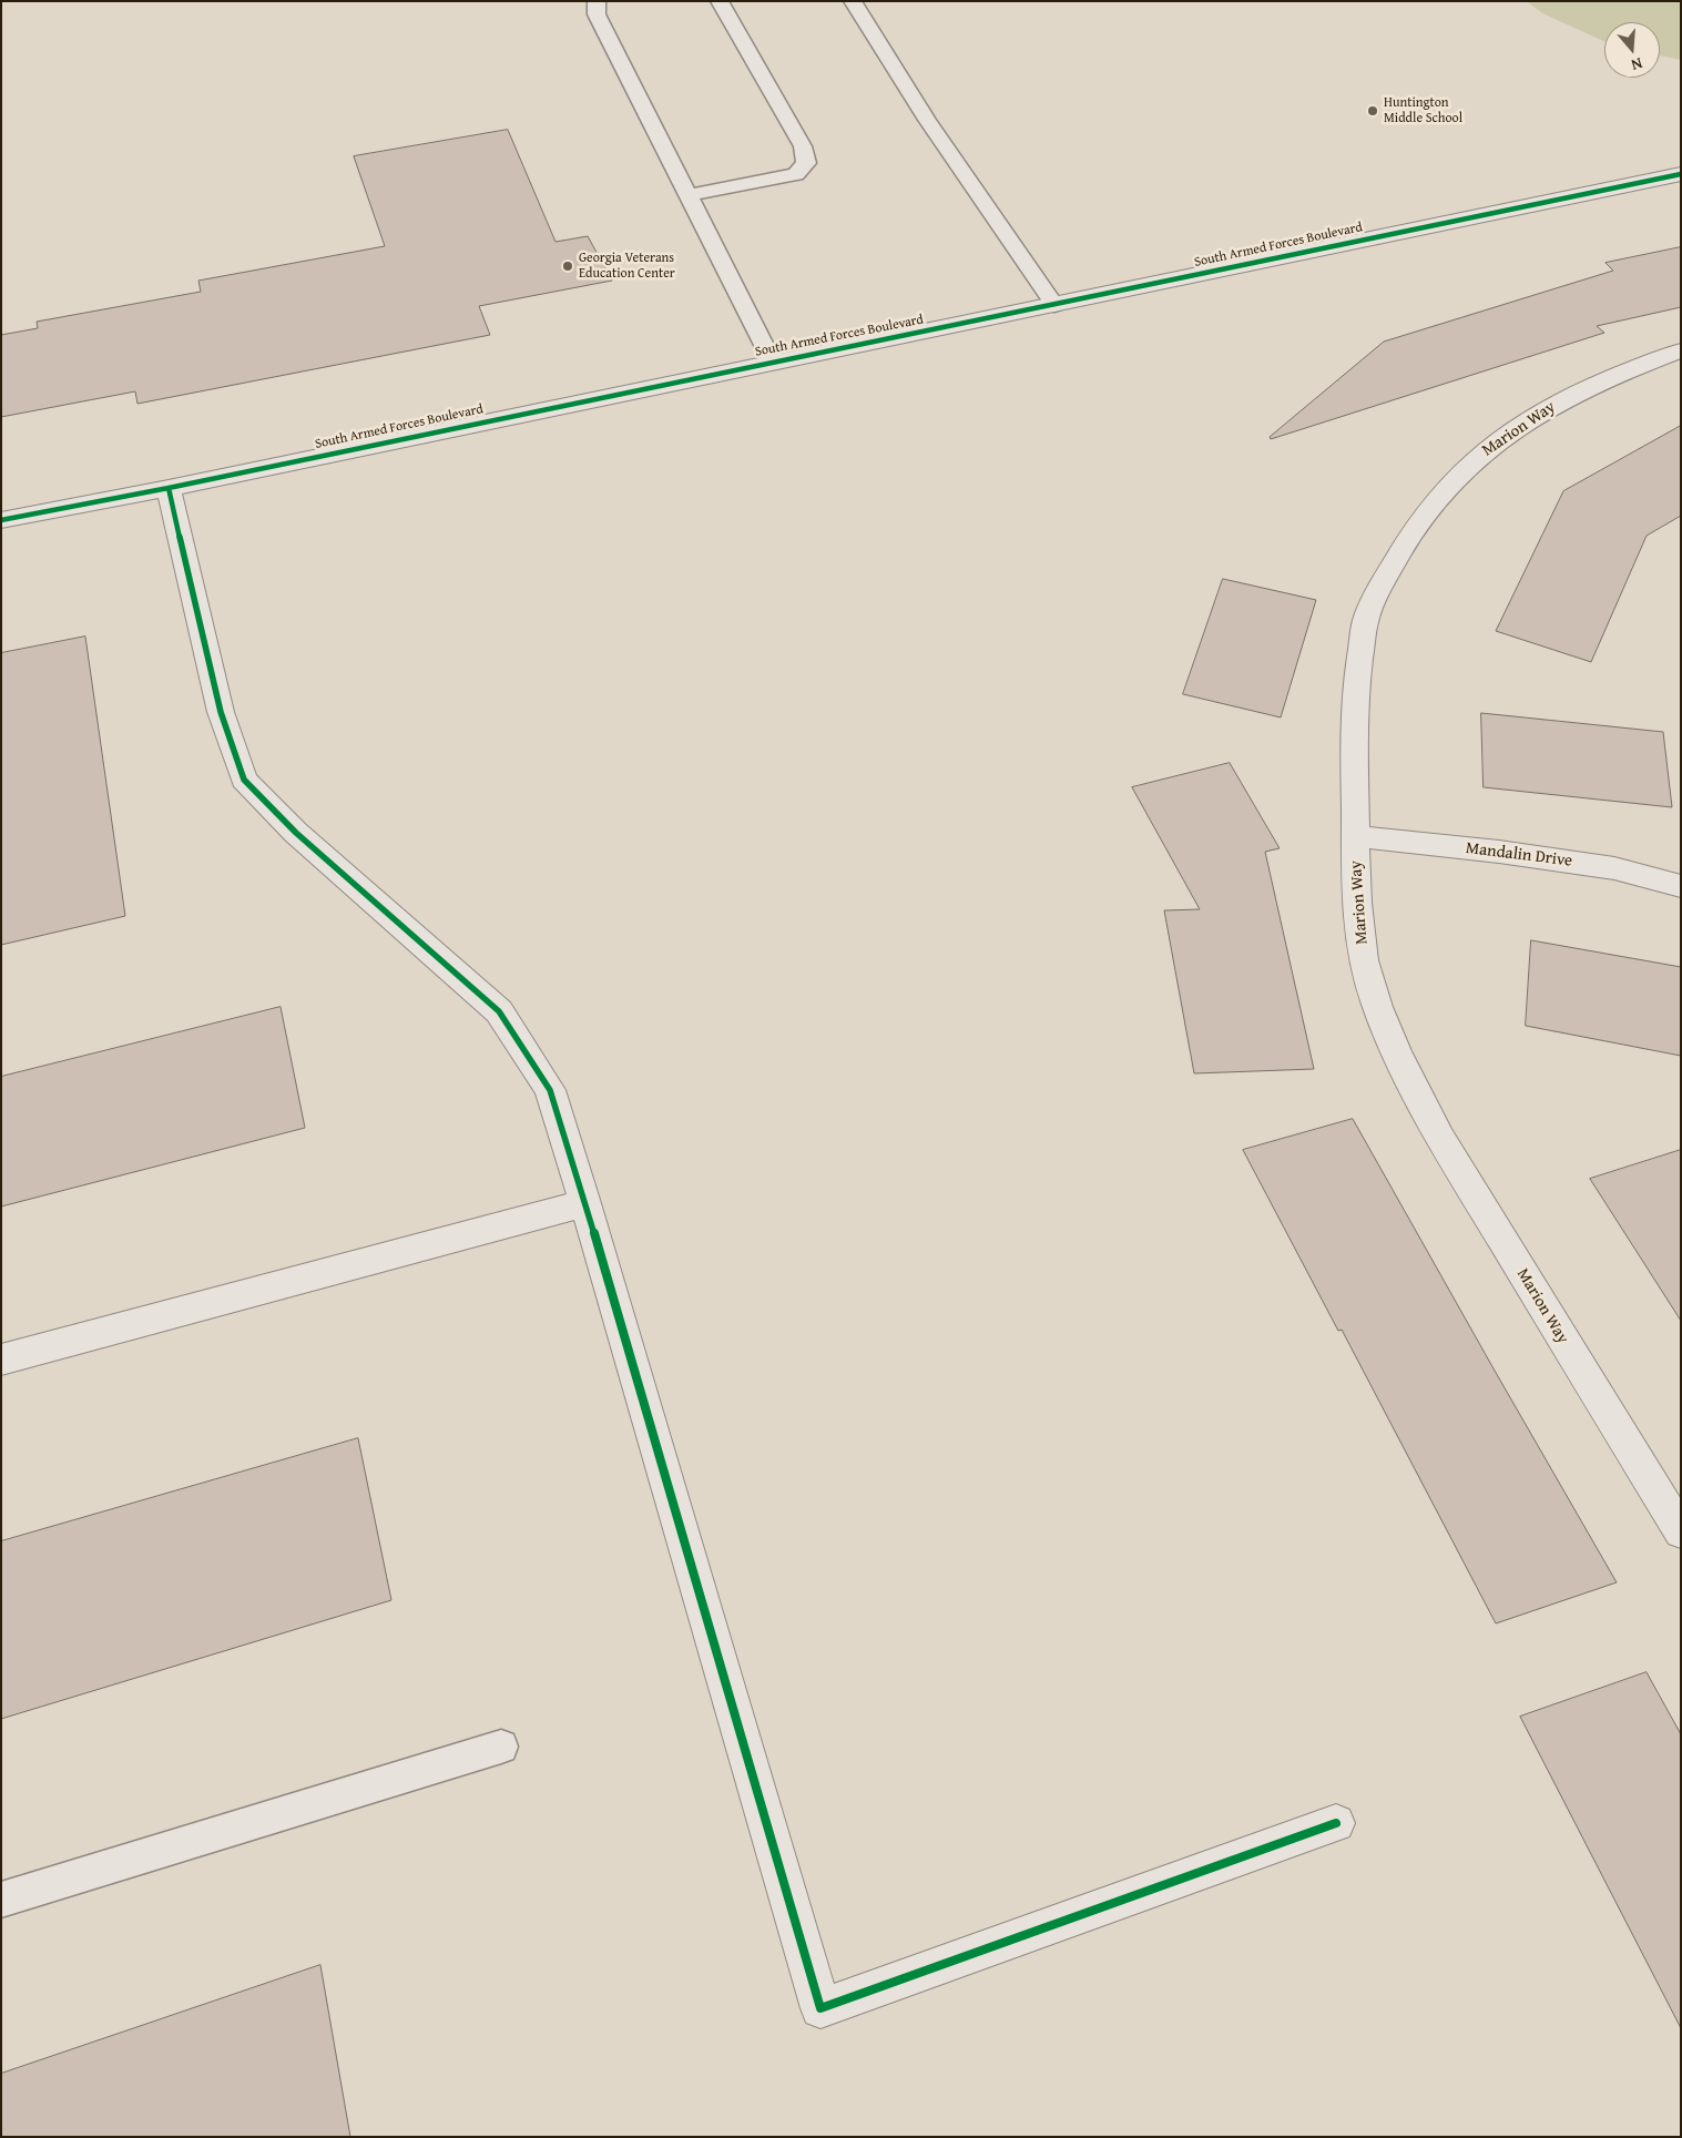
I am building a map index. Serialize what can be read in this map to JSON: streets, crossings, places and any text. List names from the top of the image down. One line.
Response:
{"streets":{"street":["South Armed Forces Boulevard","Marion Way","Mandalin Drive"]},"crossings":[["Marion Way","Mandalin Drive"]],"places":["Huntington Middle School","Georgia Veterans Education Center"],"north":"bottom"}
